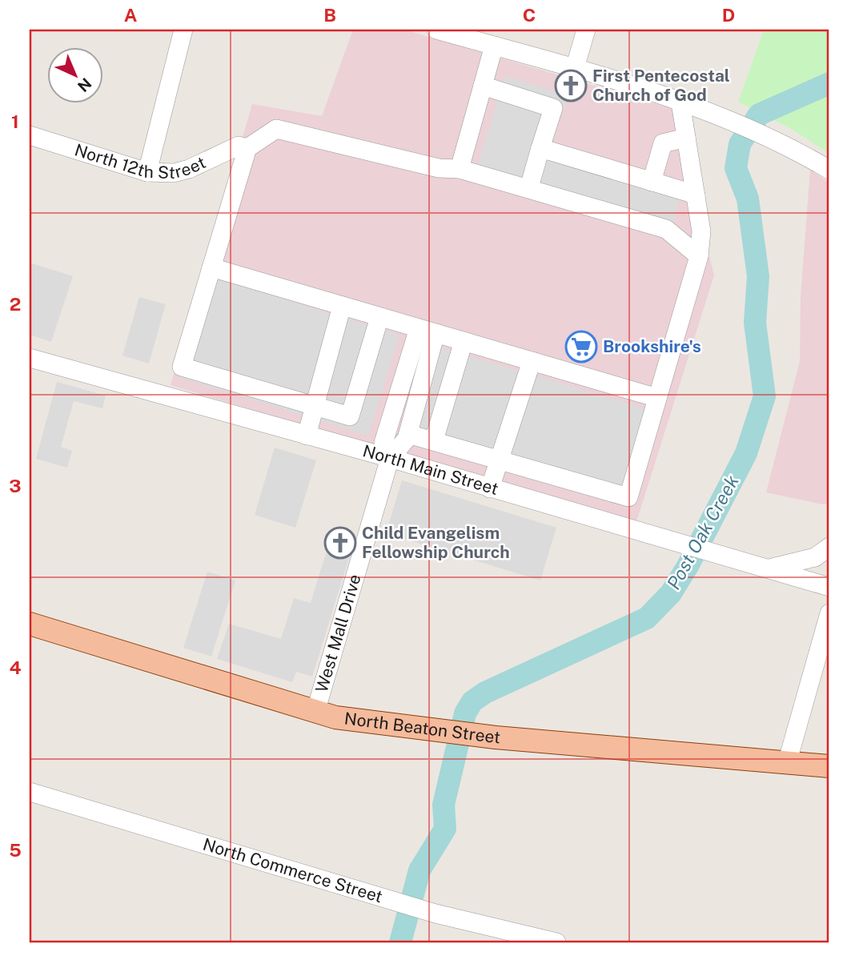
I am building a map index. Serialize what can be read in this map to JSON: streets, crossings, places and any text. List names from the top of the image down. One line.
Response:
{"streets":{"main road":["North Beaton Street"],"street":["North 12th Street","North Main Street","West Mall Drive","North Commerce Street"]},"crossings":[["North Main Street","West Mall Drive"],["West Mall Drive","North Beaton Street"]],"water":["Post Oak Creek"],"places":{"church":["First Pentecostal Church of God","Child Evangelism Fellowship Church"],"supermarket":["Brookshire's"]},"north":"bottom right","grid":{"columns":["A","B","C","D"],"rows":["1","2","3","4","5"]}}
